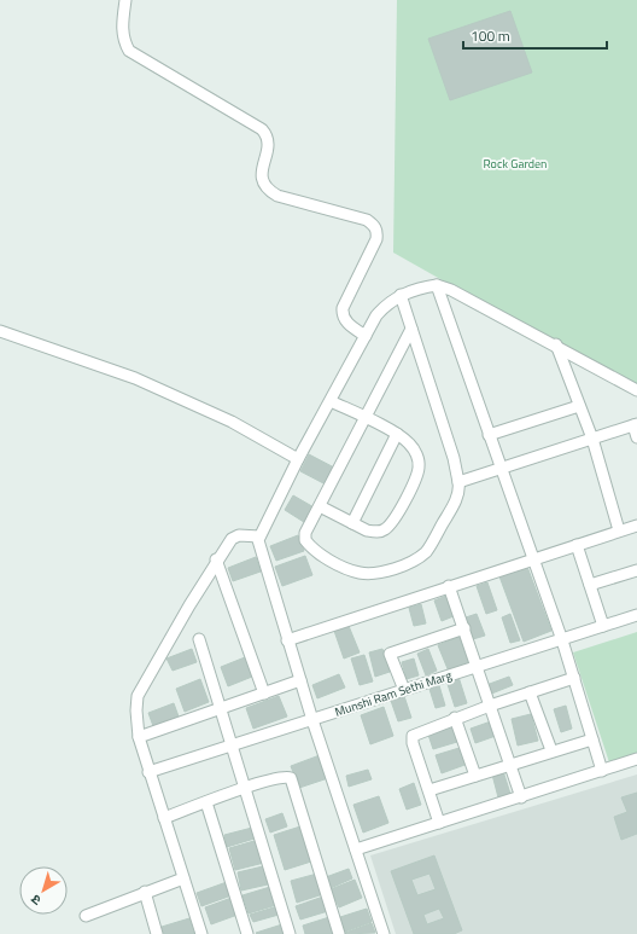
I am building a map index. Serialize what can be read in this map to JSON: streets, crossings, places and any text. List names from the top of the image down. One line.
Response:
{"streets":{"street":["Munshi Ram Sethi Marg"]},"parks":["Rock Garden"],"scale_bar":"100 m","north":"bottom left"}
